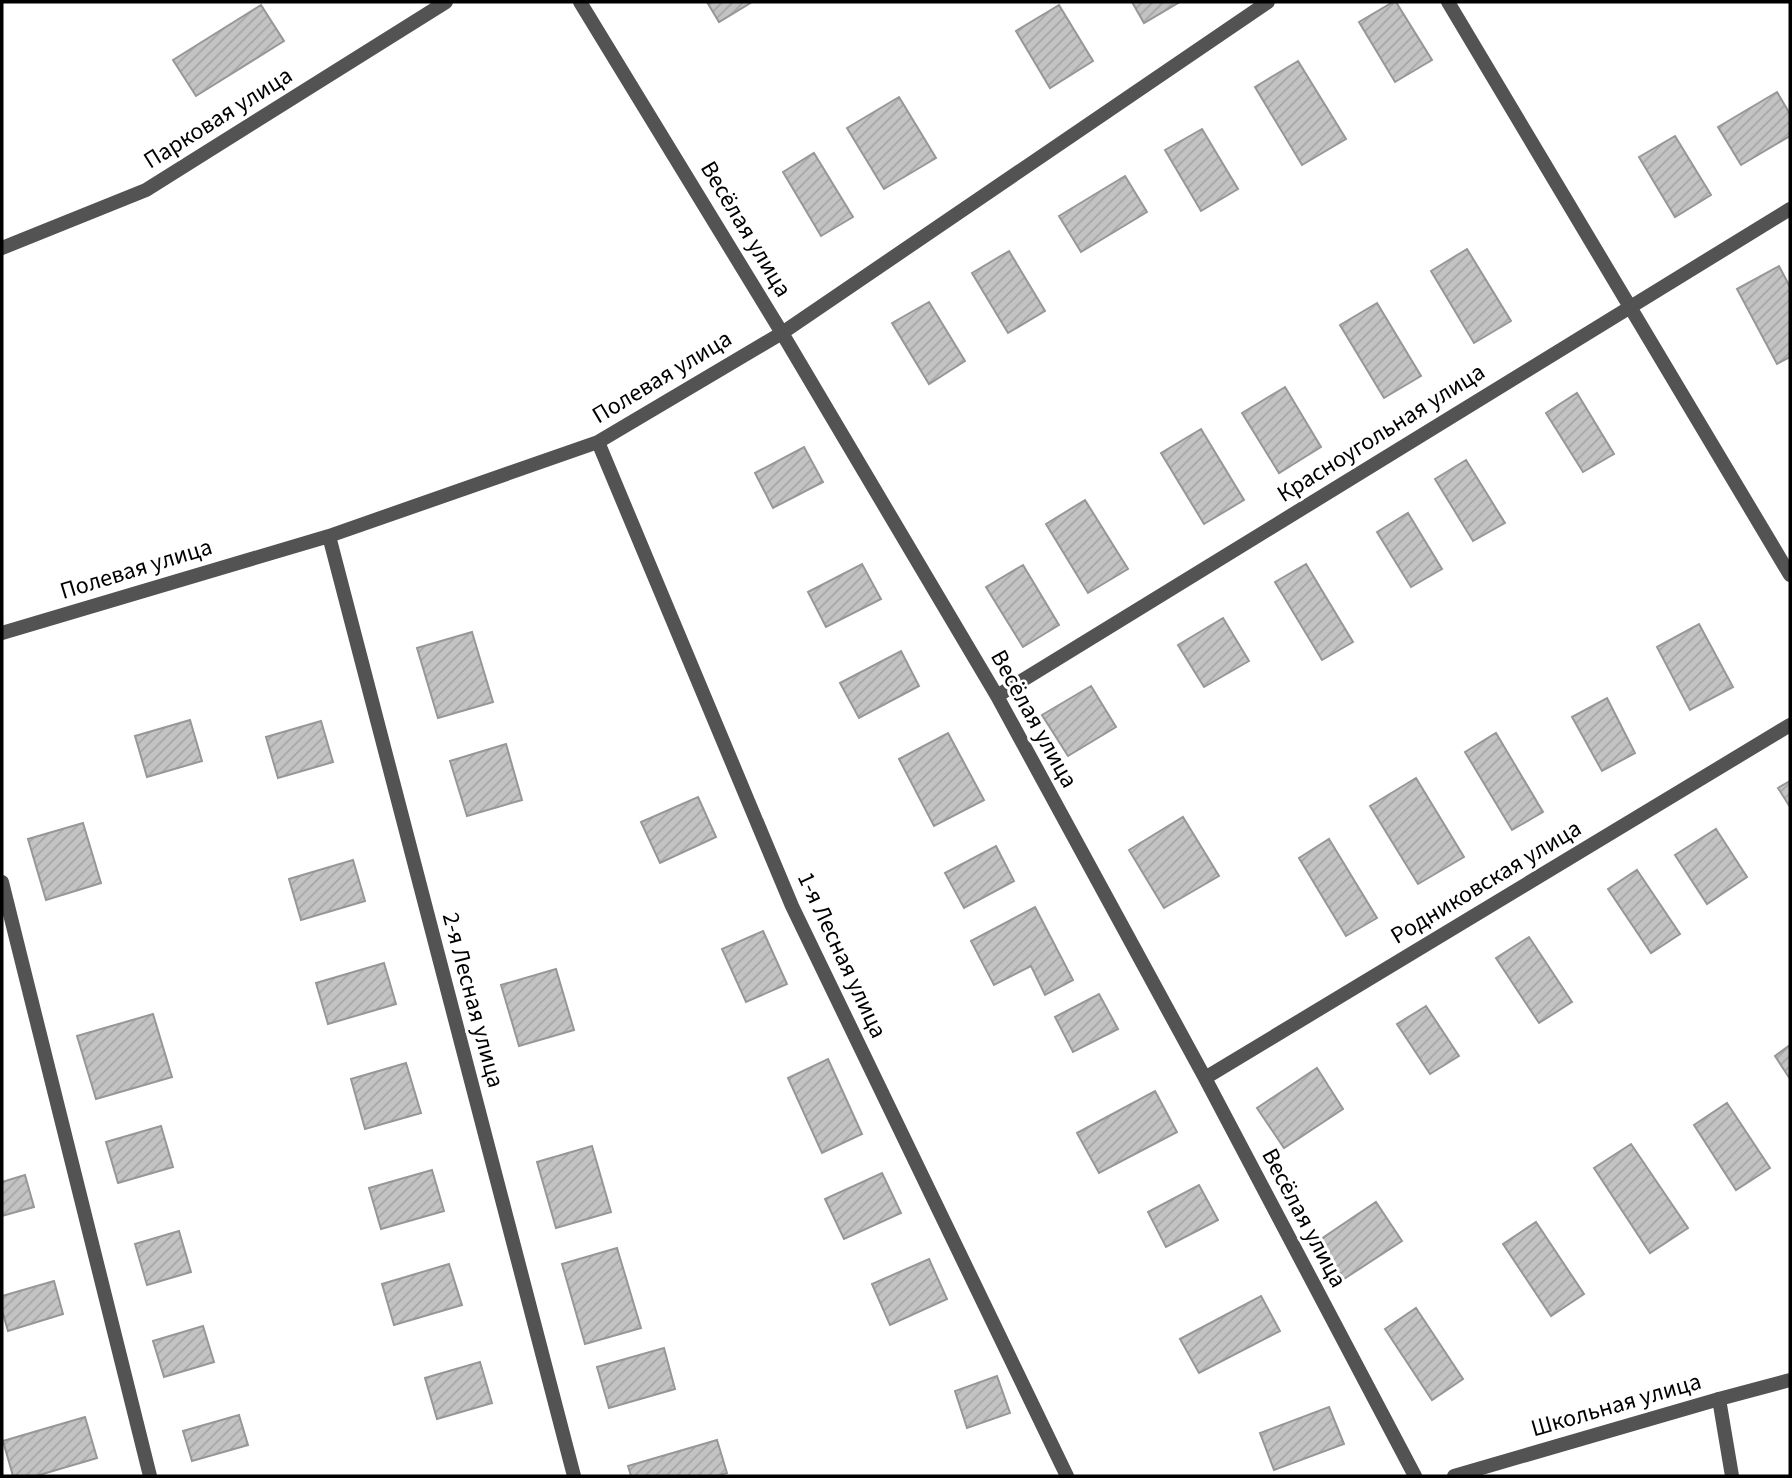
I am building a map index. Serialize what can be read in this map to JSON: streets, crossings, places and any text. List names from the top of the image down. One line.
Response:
{"streets":{"street":["Парковая улица","Весёлая улица","Полевая улица","Красноугольная улица","Родниковская улица","1-я Лесная улица","2-я Лесная улица","Школьная улица"]},"crossings":[["Весёлая улица","Полевая улица"],["Весёлая улица","Красноугольная улица"],["Весёлая улица","Родниковская улица"],["Полевая улица","1-я Лесная улица"],["Полевая улица","2-я Лесная улица"]]}
